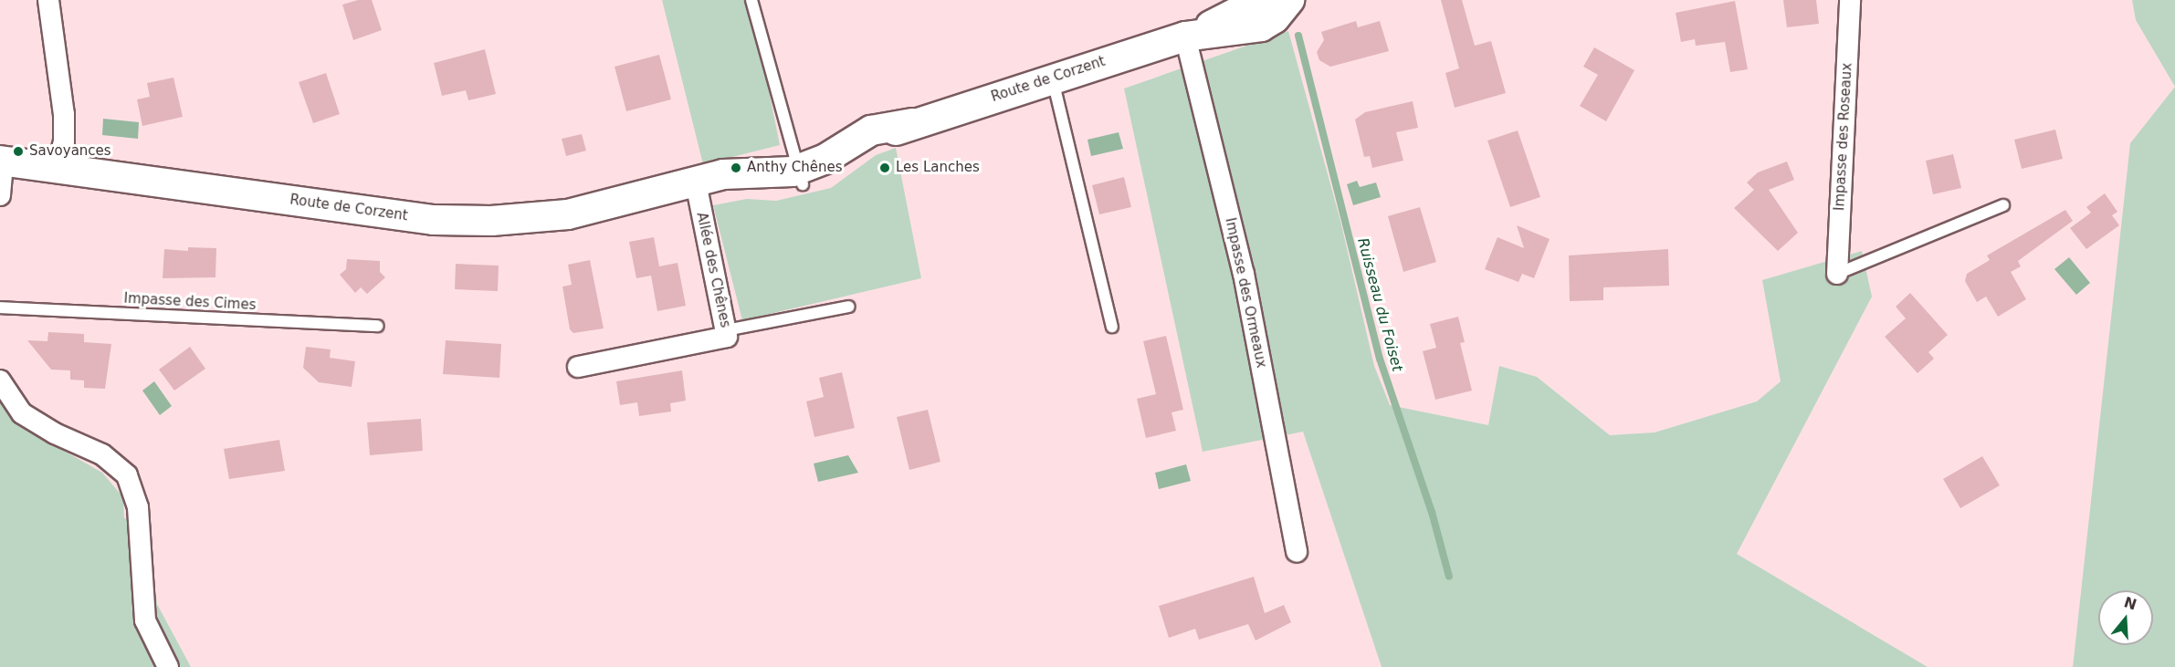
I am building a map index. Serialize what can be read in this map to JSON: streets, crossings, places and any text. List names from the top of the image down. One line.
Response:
{"streets":{"street":["Route de Corzent","Impasse des Roseaux","Allée des Chênes","Impasse des Ormeaux"],"lane":["Impasse des Cimes"]},"crossings":[["Route de Corzent","Allée des Chênes"],["Route de Corzent","Impasse des Ormeaux"]],"water":["Ruisseau du Foiset"],"places":["Savoyances","Anthy Chênes","Les Lanches"],"north":"top"}
